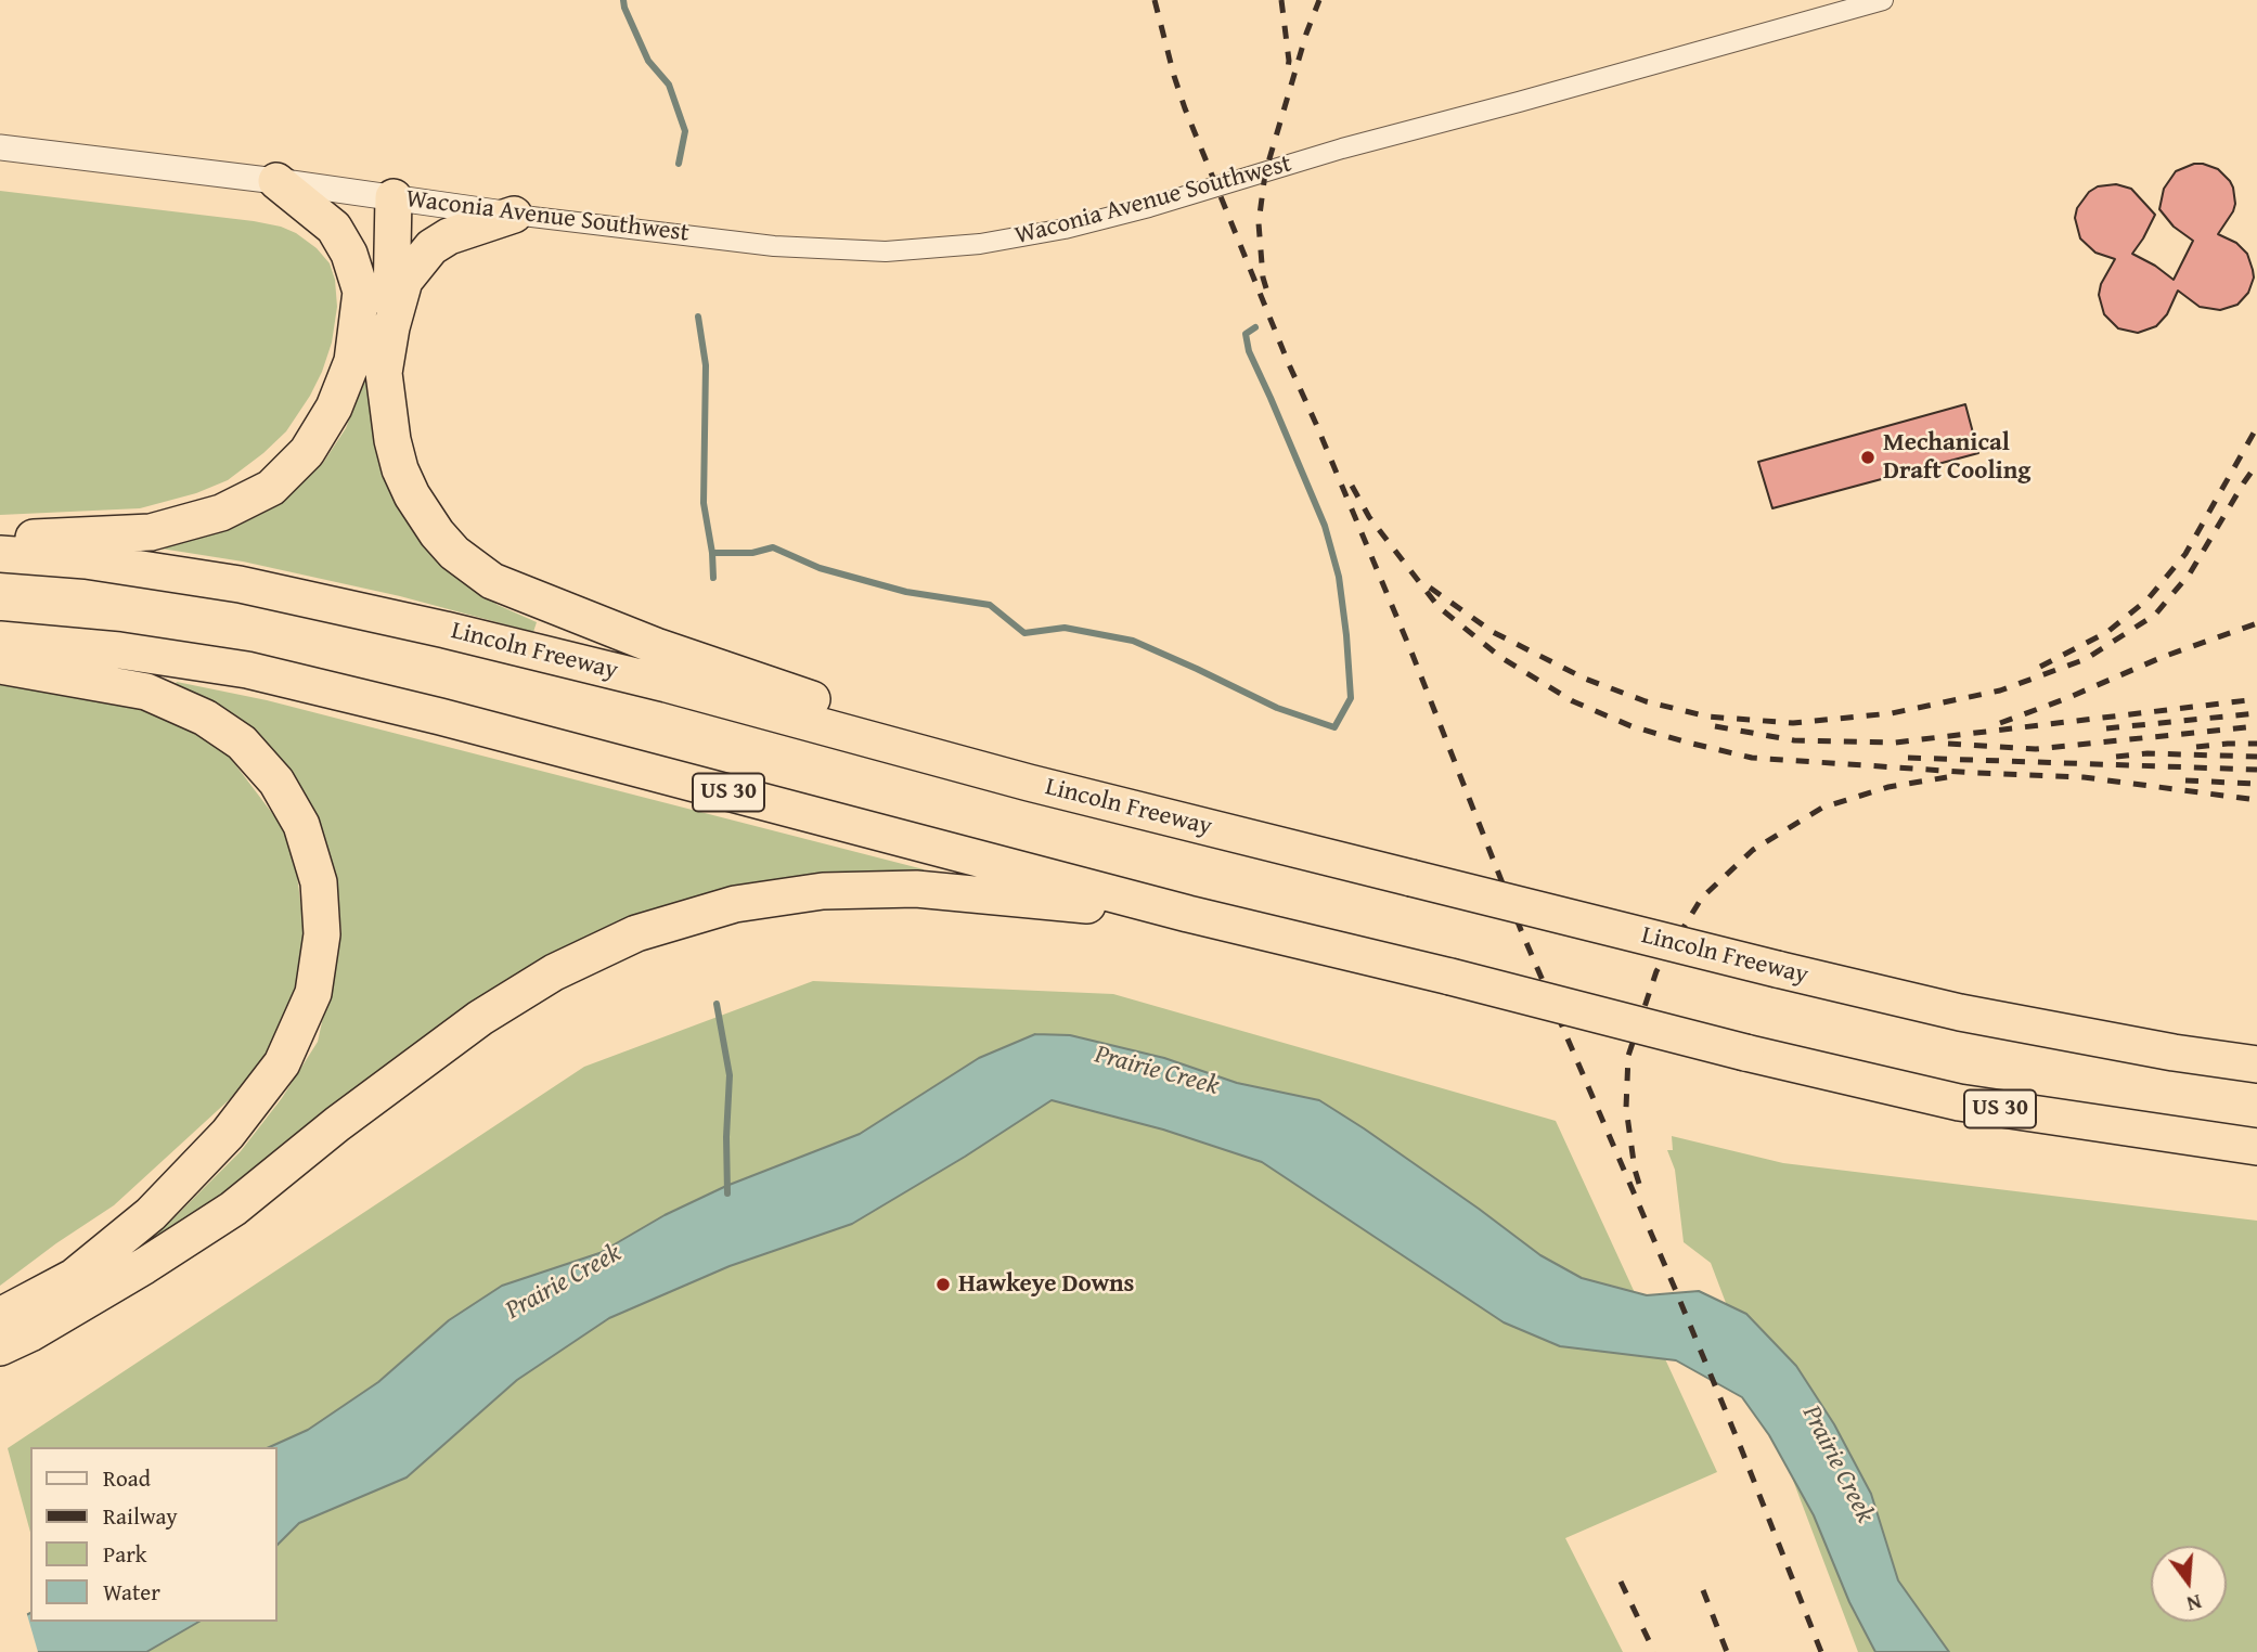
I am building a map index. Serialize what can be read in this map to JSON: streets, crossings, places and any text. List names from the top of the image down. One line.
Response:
{"streets":{"highway":["Lincoln Freeway","US 30"],"street":["Waconia Avenue Southwest"]},"water":["Prairie Creek"],"places":["Mechanical Draft Cooling","Hawkeye Downs"],"legend":["Road","Railway","Park","Water"],"north":"bottom"}
